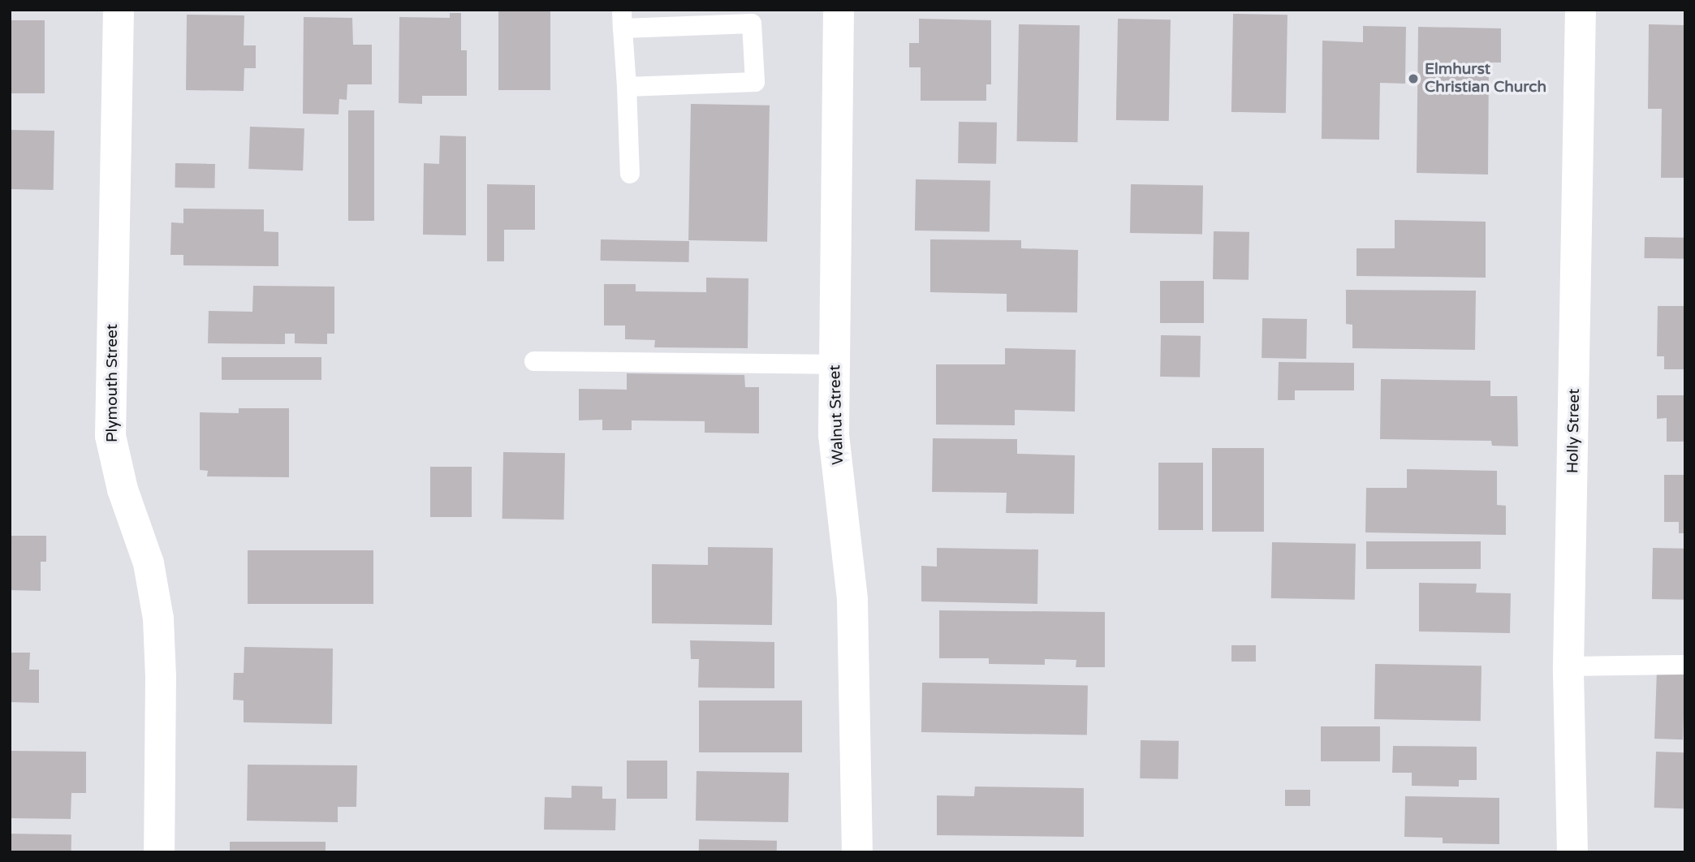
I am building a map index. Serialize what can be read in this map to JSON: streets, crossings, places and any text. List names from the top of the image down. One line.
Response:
{"streets":{"street":["Plymouth Street","Walnut Street","Holly Street"]},"places":["Elmhurst Christian Church"]}
